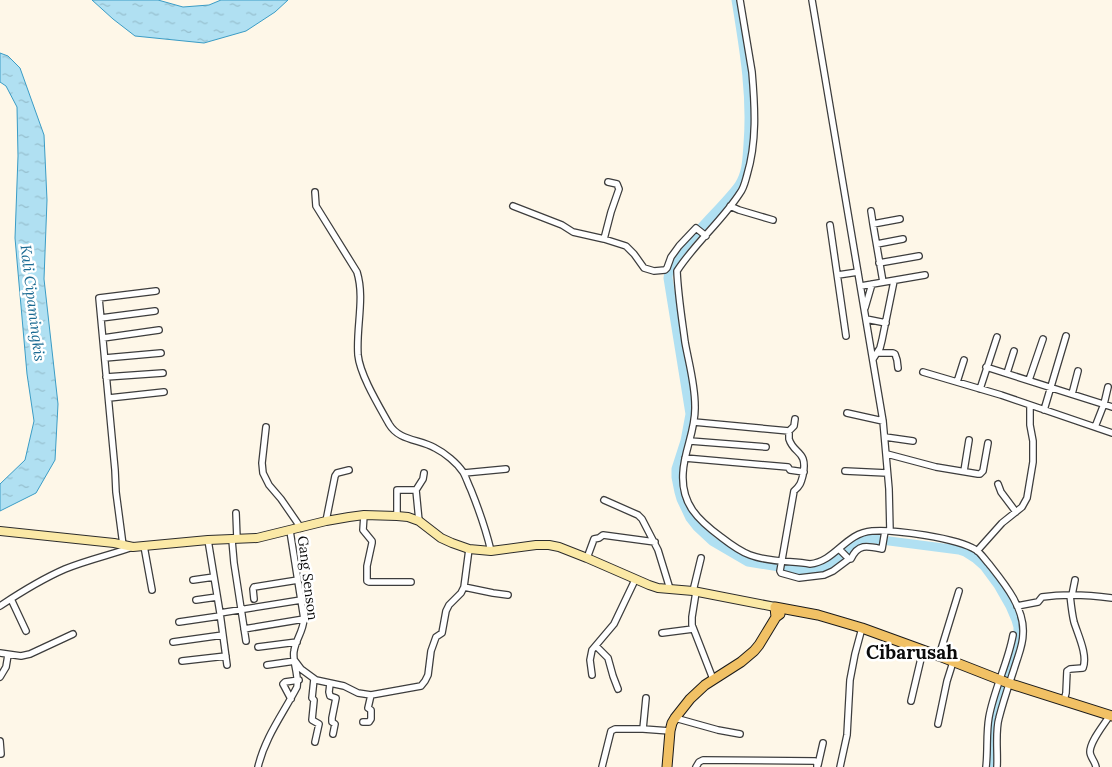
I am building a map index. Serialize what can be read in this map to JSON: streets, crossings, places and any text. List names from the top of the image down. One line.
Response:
{"streets":{"street":["Gang Senson"]},"districts":["Cibarusah"],"water":["Kali Cipamingkis"]}
